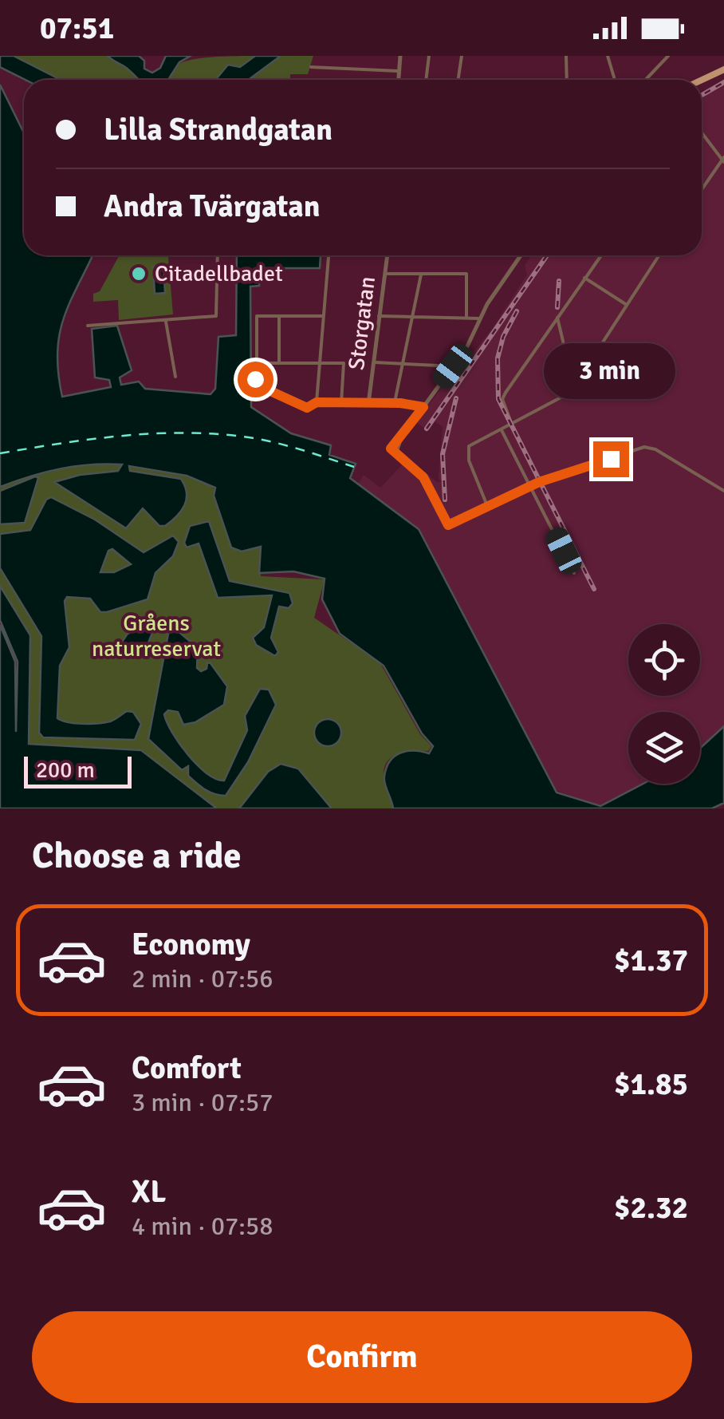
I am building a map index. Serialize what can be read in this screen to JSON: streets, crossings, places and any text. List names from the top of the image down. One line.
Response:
{"streets":{"street":["Storgatan"]},"parks":["Gråens naturreservat"],"places":["Citadellbadet"],"scale_bar":"200 m","page":{"status":"07:51","banner":["Lilla Strandgatan","Andra Tvärgatan"],"bubble":"3 min","scale":"200 m","heading":"Choose a ride","list":[{"name":"Economy","note":"2 min · 07:56","value":"$1.37"},{"name":"Comfort","note":"3 min · 07:57","value":"$1.85"},{"name":"XL","note":"4 min · 07:58","value":"$2.32"}],"buttons":"Confirm"}}
